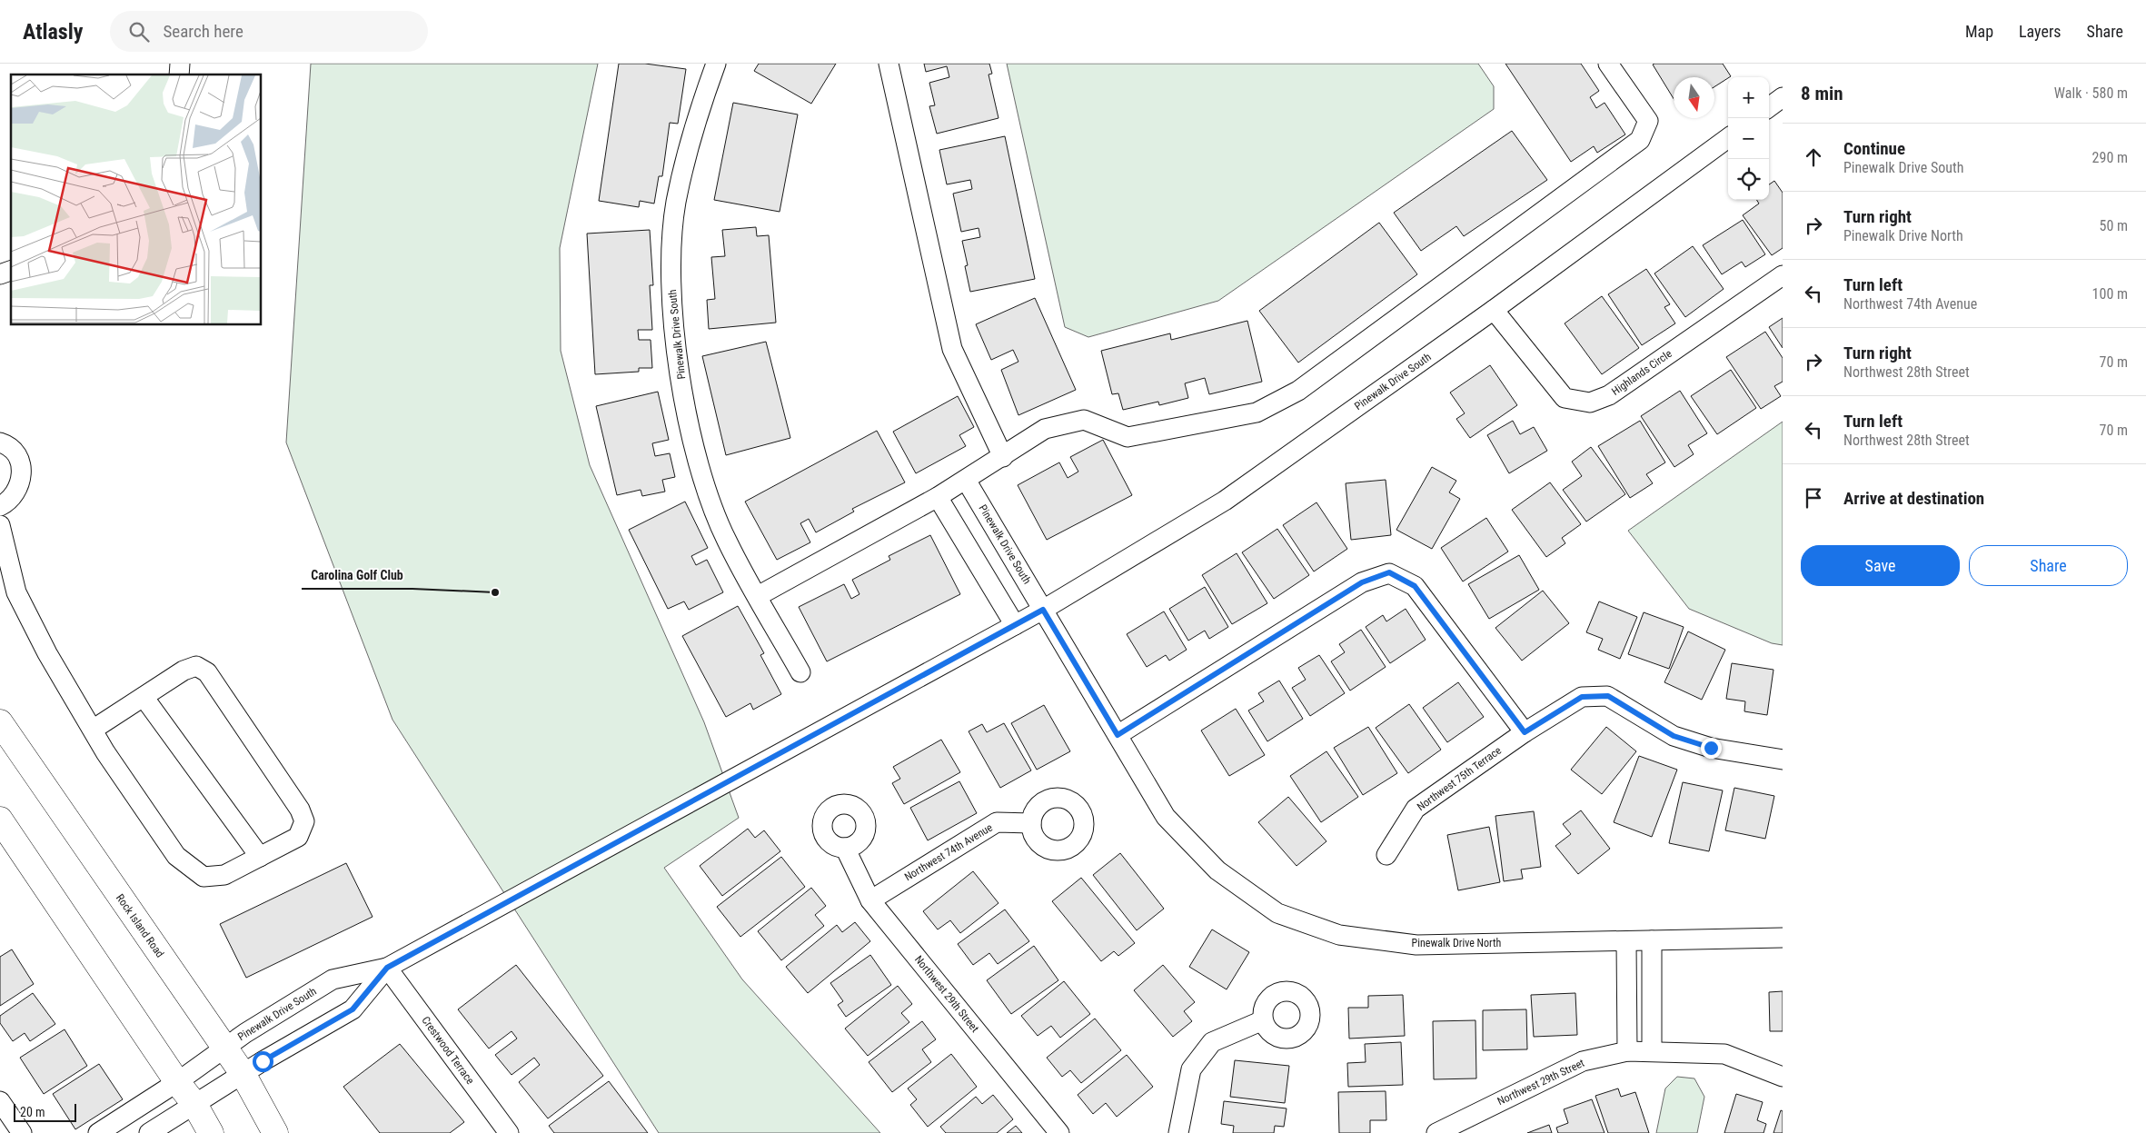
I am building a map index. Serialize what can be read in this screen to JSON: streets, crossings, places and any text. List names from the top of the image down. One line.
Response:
{"streets":{"main road":["Rock Island Road"],"street":["Pinewalk Drive South","Highlands Circle","Northwest 75th Terrace","Northwest 74th Avenue","Pinewalk Drive North","Northwest 29th Street","Crestwood Terrace"]},"crossings":[["Pinewalk Drive South","Highlands Circle"],["Pinewalk Drive South","Rock Island Road"],["Pinewalk Drive South","Pinewalk Drive North"],["Pinewalk Drive South","Crestwood Terrace"],["Northwest 74th Avenue","Northwest 29th Street"]],"places":["Carolina Golf Club"],"scale_bar":"20 m","north":"bottom","page":{"header":"Atlasly","search":"Search here","nav":["Map","Layers","Share"],"heading":["8 min","Walk · 580 m"],"map_buttons":["+","−"],"list":[["Continue","Pinewalk Drive South","290 m"],["Turn right","Pinewalk Drive North","50 m"],["Turn left","Northwest 74th Avenue","100 m"],["Turn right","Northwest 28th Street","70 m"],["Turn left","Northwest 28th Street","70 m"],"Arrive at destination"],"buttons":["Save","Share"],"scale":"20 m"}}
